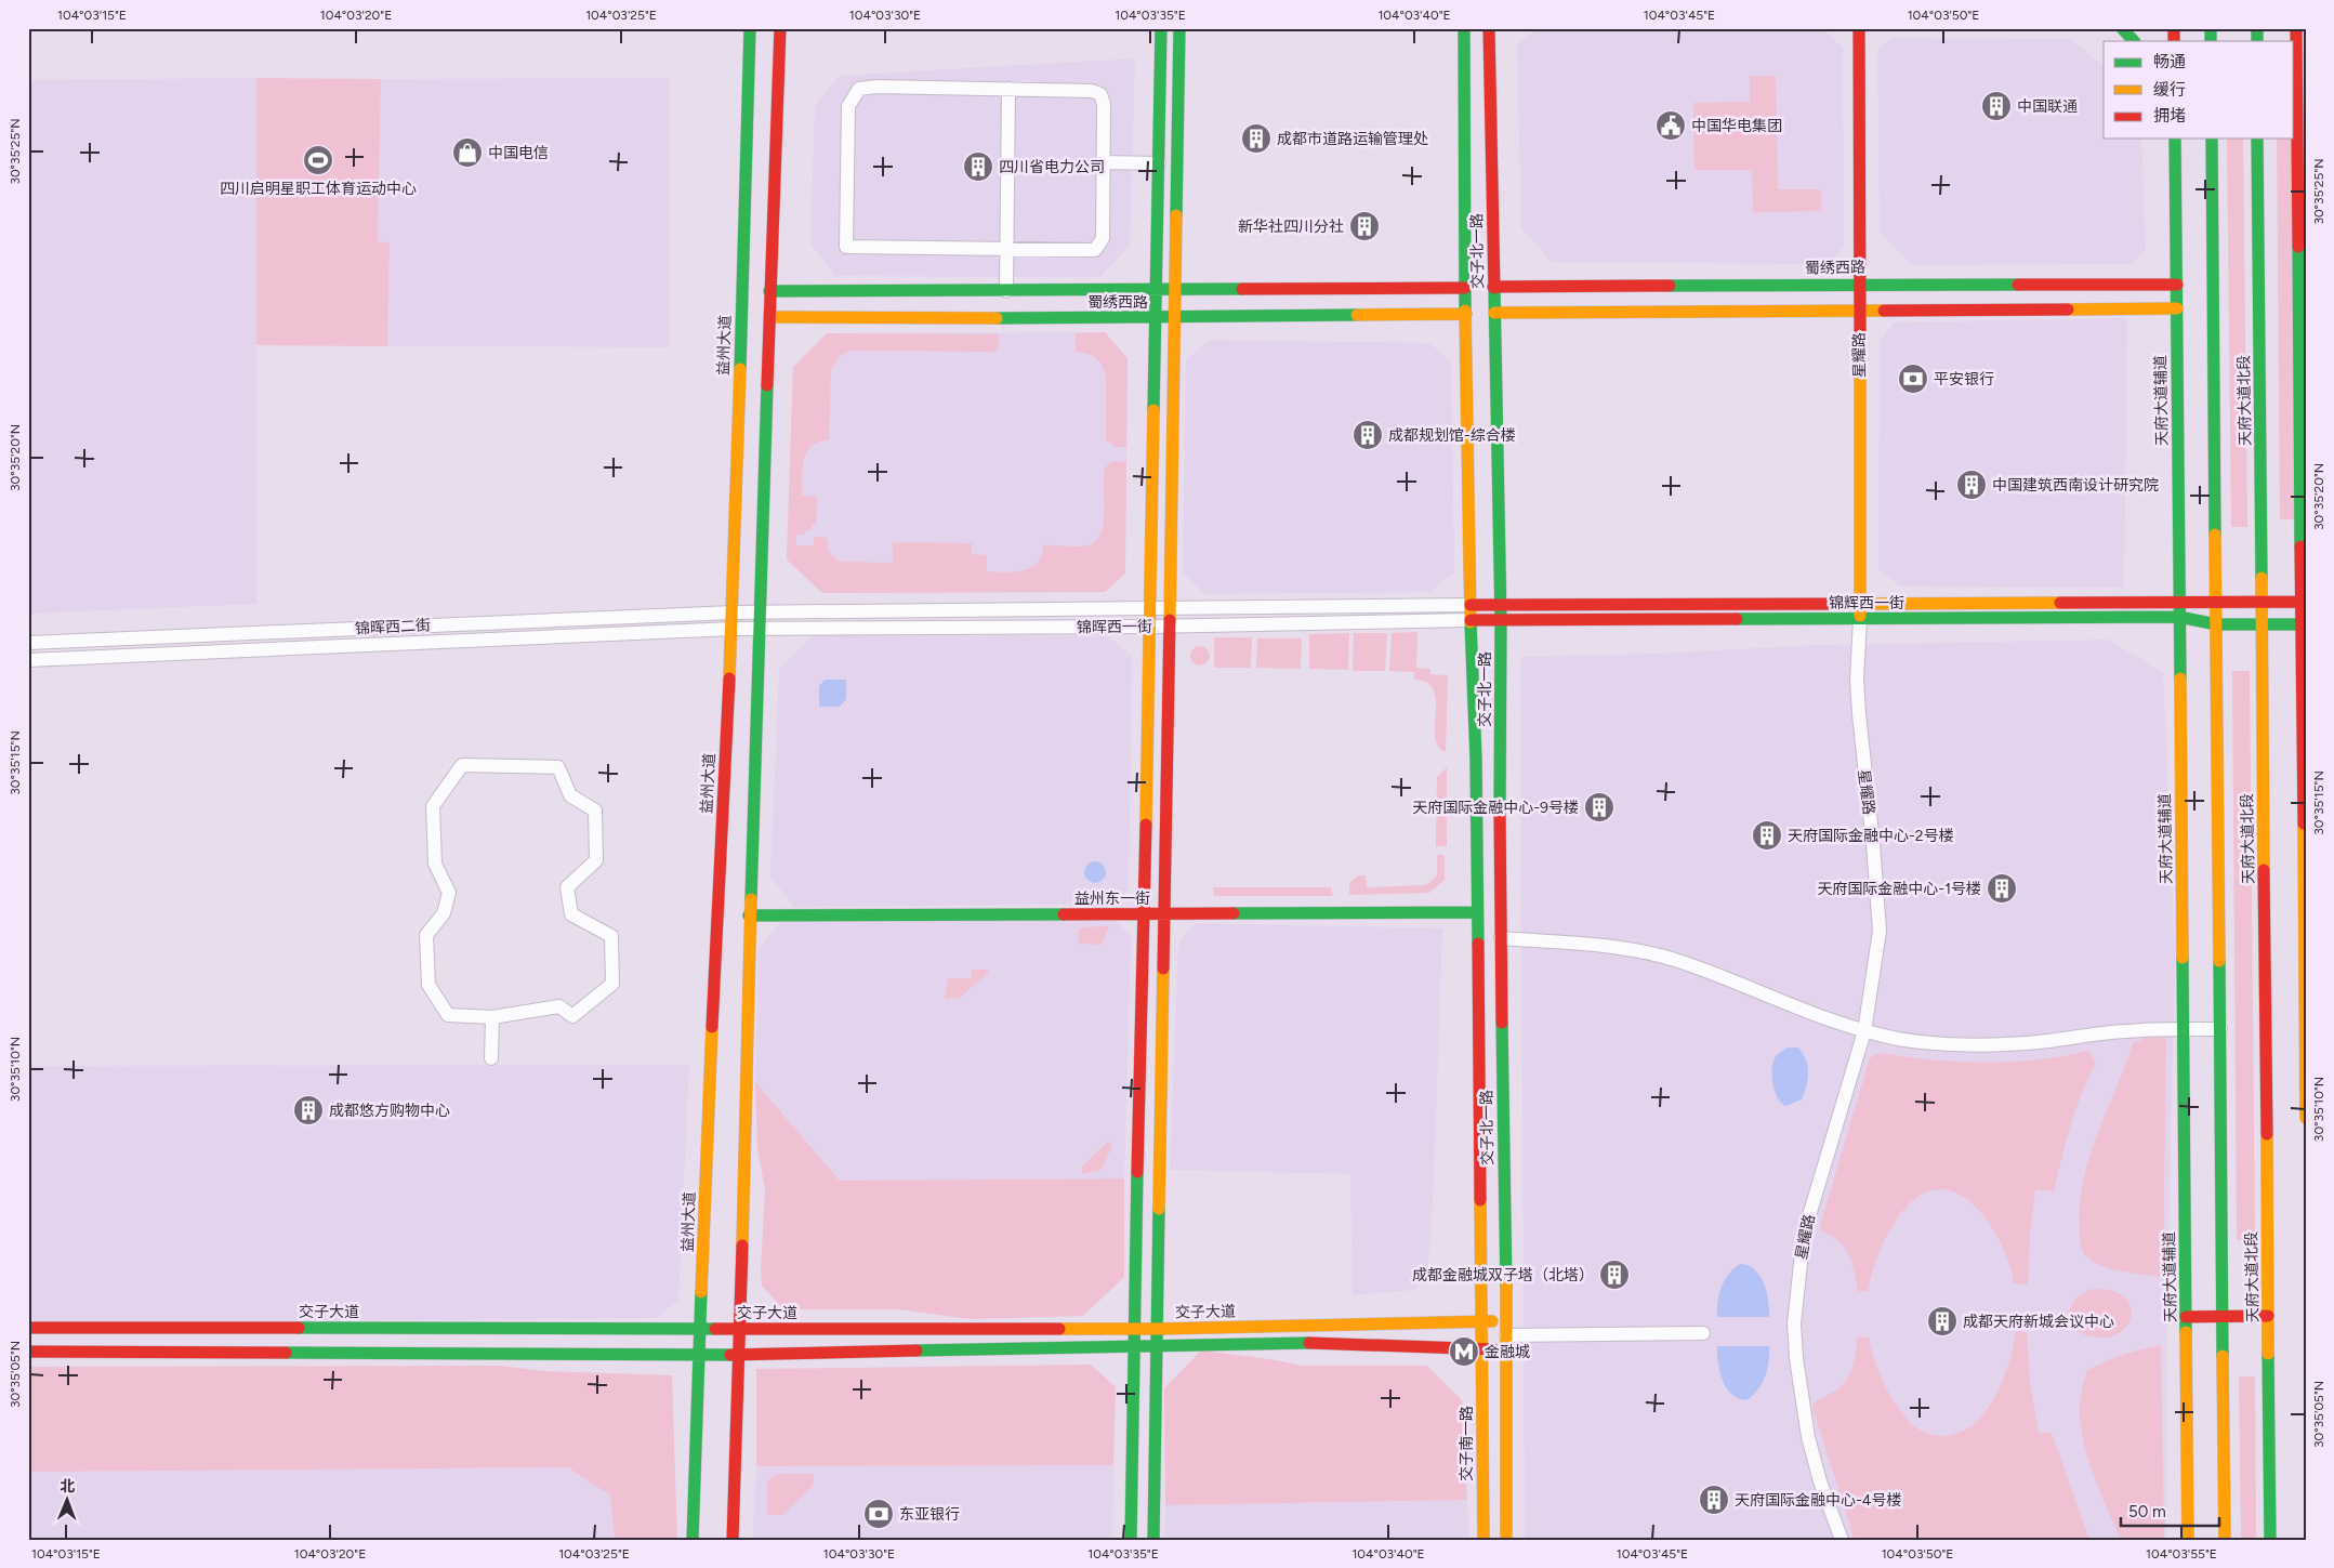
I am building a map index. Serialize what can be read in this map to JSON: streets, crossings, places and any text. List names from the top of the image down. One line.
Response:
{"streets":{"street":["交子北一路","蜀绣西路","益州大道","星耀路","天府大道辅道","天府大道北段","锦辉西一街","锦晖西二街","锦晖西一街","益州东一街","交子大道","交子南一路"]},"crossings":[["交子北一路","蜀绣西路"],["交子北一路","锦辉西一街"],["交子北一路","锦晖西一街"],["交子北一路","益州东一街"],["交子北一路","交子大道"],["交子北一路","交子南一路"],["蜀绣西路","星耀路"],["蜀绣西路","天府大道辅道"],["益州大道","锦晖西二街"],["益州大道","交子大道"],["星耀路","锦辉西一街"],["天府大道辅道","锦辉西一街"],["天府大道北段","锦辉西一街"],["锦辉西一街","锦晖西一街"],["锦晖西二街","锦晖西一街"]],"places":{"building":["中国联通","成都市道路运输管理处","四川省电力公司","新华社四川分社","成都规划馆-综合楼","中国建筑西南设计研究院","天府国际金融中心-9号楼","天府国际金融中心-2号楼","天府国际金融中心-1号楼","成都悠方购物中心","成都金融城双子塔（北塔）","成都天府新城会议中心","天府国际金融中心-4号楼"],"public building":["中国华电集团"],"shop":["中国电信"],"sports":["四川启明星职工体育运动中心"],"bank":["平安银行","东亚银行"],"metro station":["金融城"]},"legend":["畅通","缓行","拥堵"],"scale_bar":"50 m","north":"top","coordinates":["104°03'15\"E","104°03'20\"E","104°03'25\"E","104°03'30\"E","104°03'35\"E","104°03'40\"E","104°03'45\"E","104°03'50\"E","30°35'25\"N","30°35'20\"N","30°35'15\"N","30°35'10\"N","30°35'05\"N","104°03'55\"E"]}
